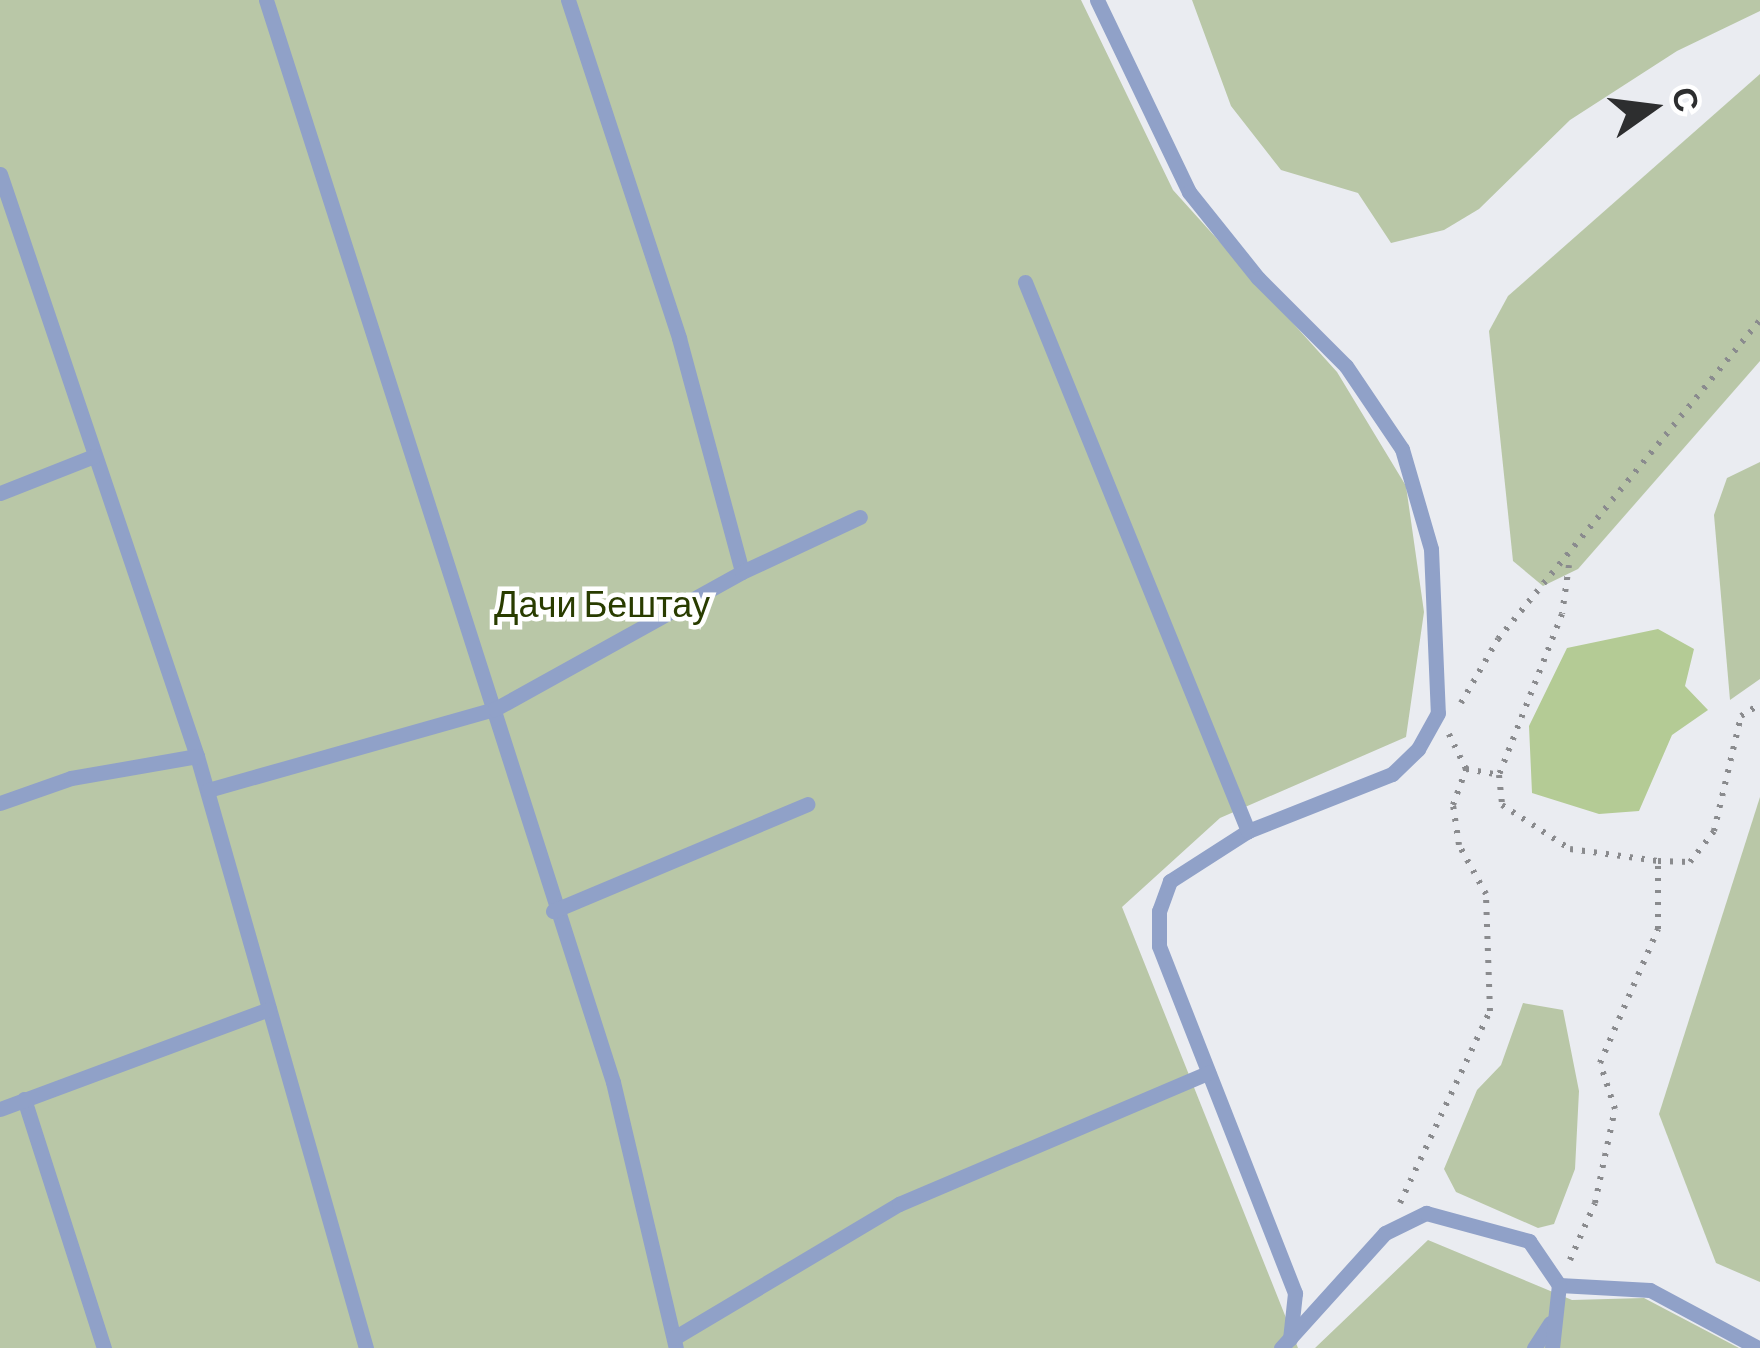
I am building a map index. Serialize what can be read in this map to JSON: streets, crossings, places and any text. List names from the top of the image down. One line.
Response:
{"parks":["Дачи Бештау"],"north":"right"}
